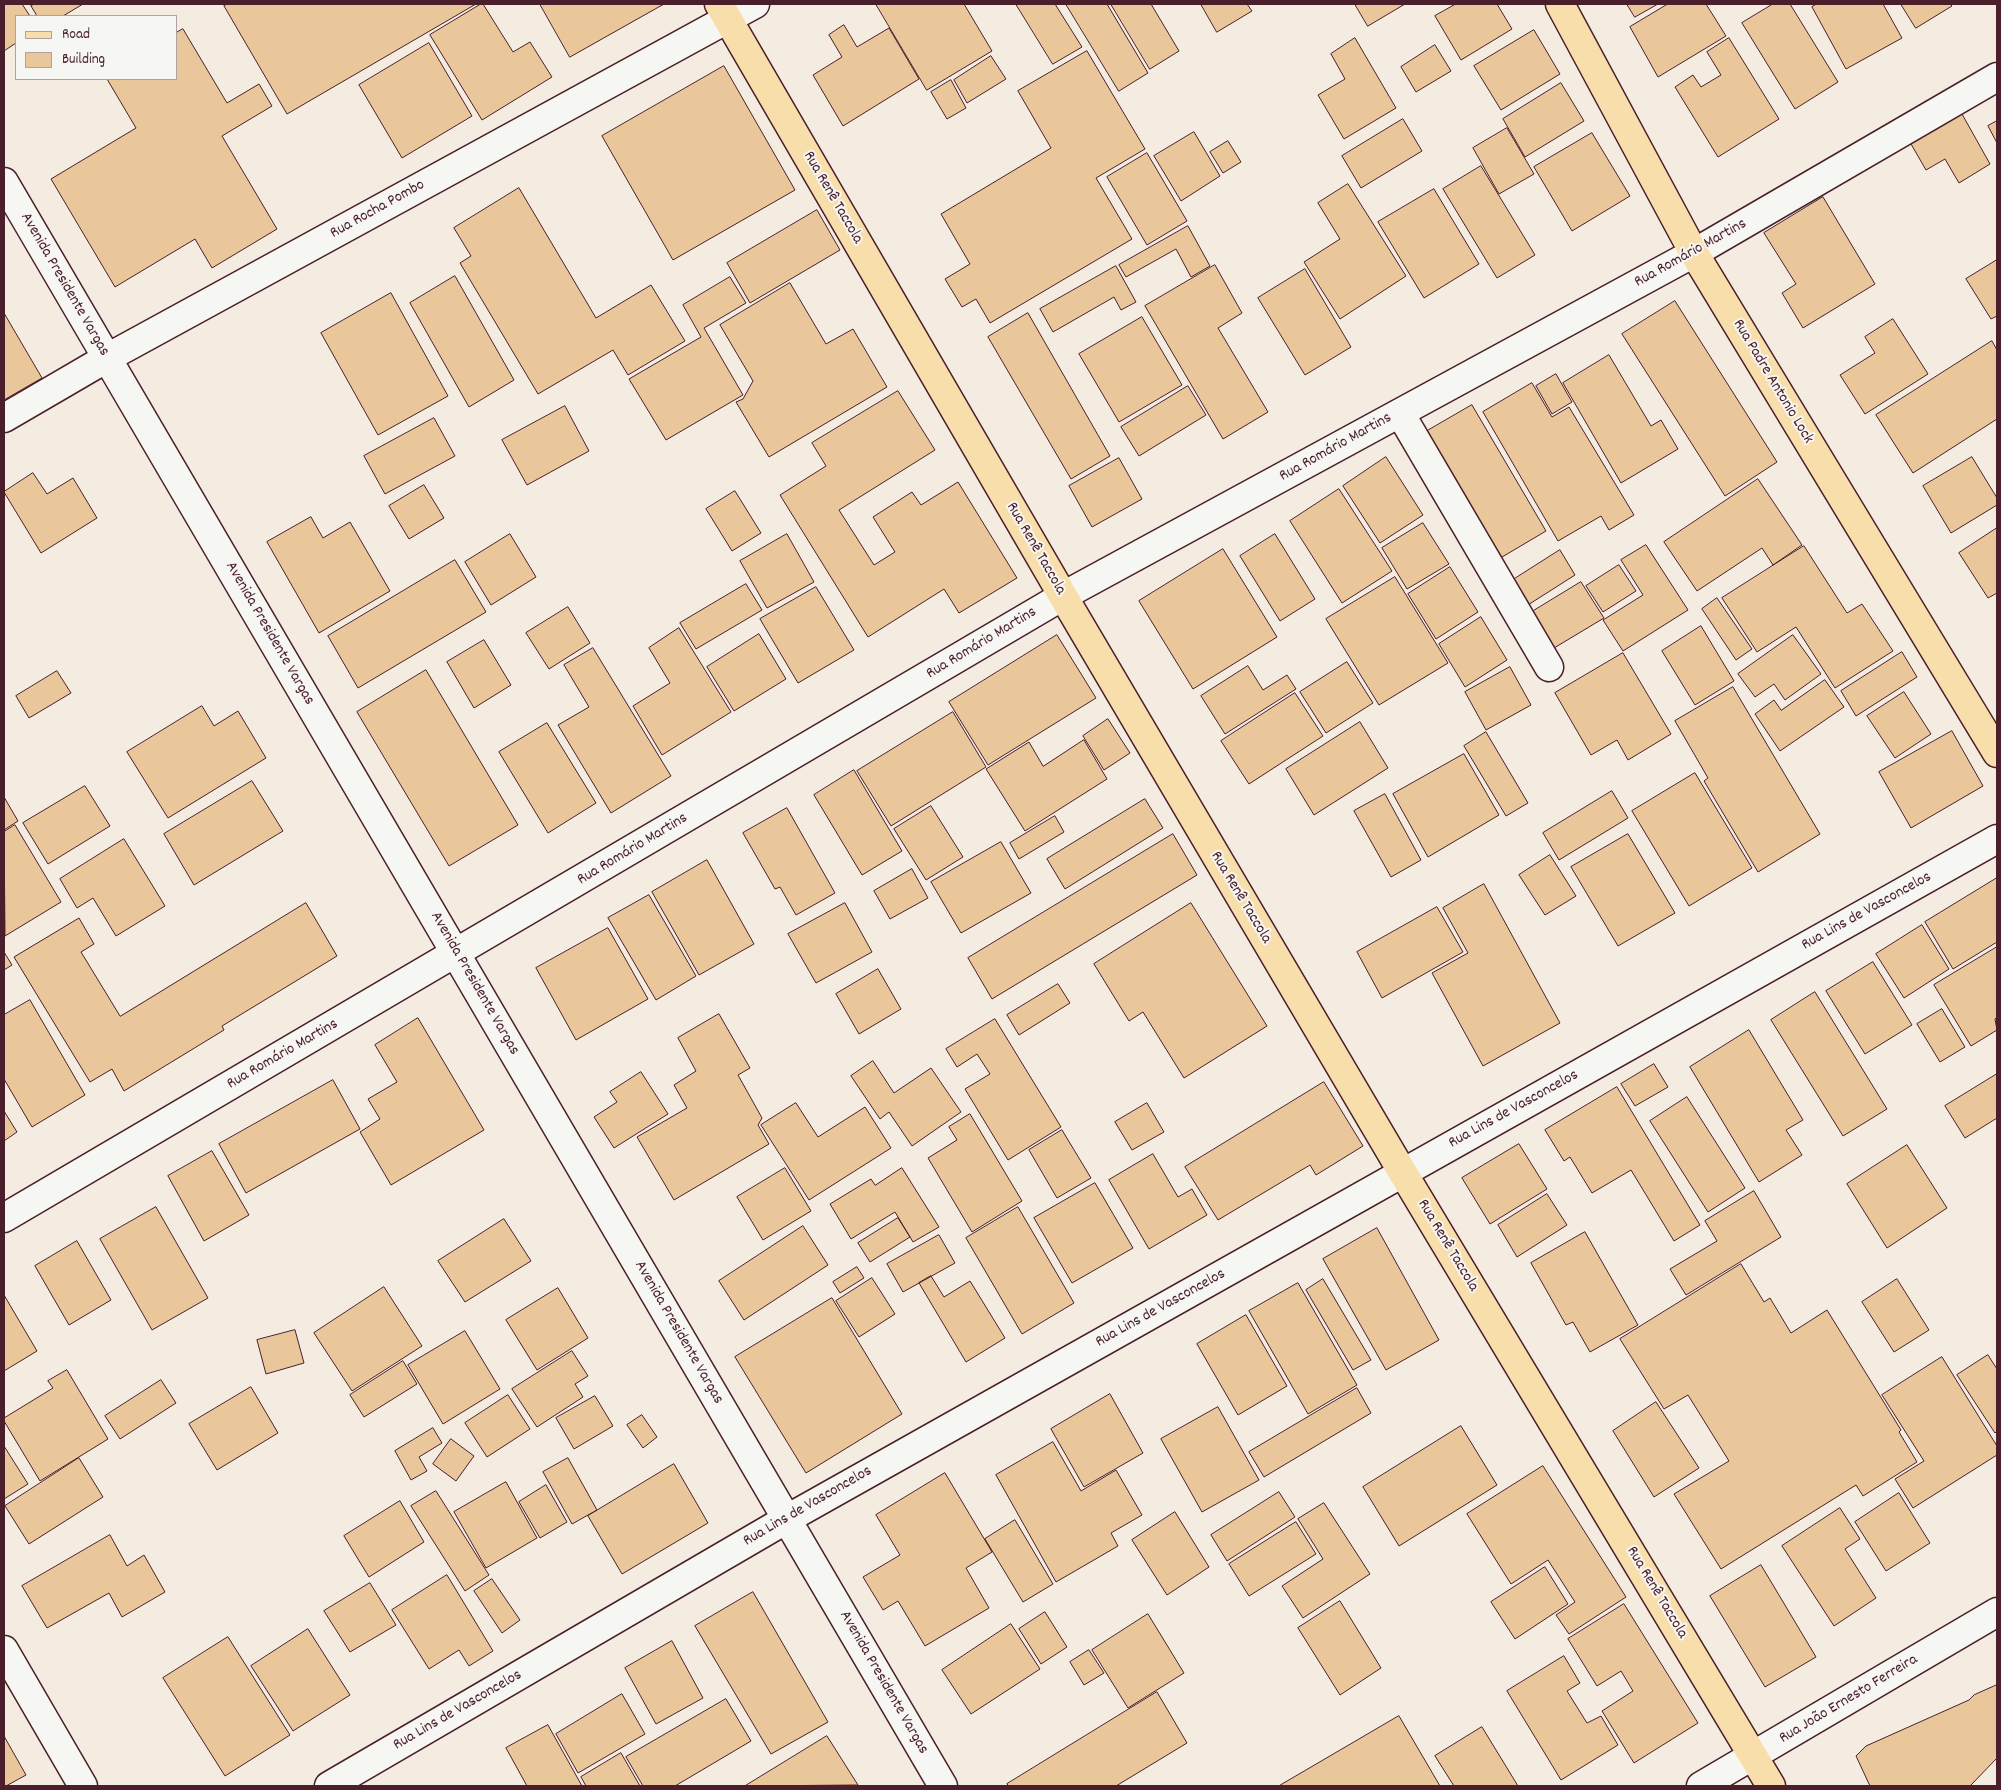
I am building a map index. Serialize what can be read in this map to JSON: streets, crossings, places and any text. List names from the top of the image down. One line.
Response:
{"streets":{"main road":["Rua Renê Taccola","Rua Padre Antonio Lock"],"street":["Rua Rocha Pombo","Rua Romário Martins","Avenida Presidente Vargas","Rua Lins de Vasconcelos","Rua João Ernesto Ferreira"]},"crossings":[["Rua Renê Taccola","Rua Rocha Pombo"],["Rua Renê Taccola","Rua Romário Martins"],["Rua Renê Taccola","Rua Lins de Vasconcelos"],["Rua Renê Taccola","Rua João Ernesto Ferreira"],["Rua Rocha Pombo","Avenida Presidente Vargas"],["Rua Romário Martins","Avenida Presidente Vargas"],["Rua Romário Martins","Rua Padre Antonio Lock"],["Avenida Presidente Vargas","Rua Lins de Vasconcelos"]],"legend":["Road","Building"]}
